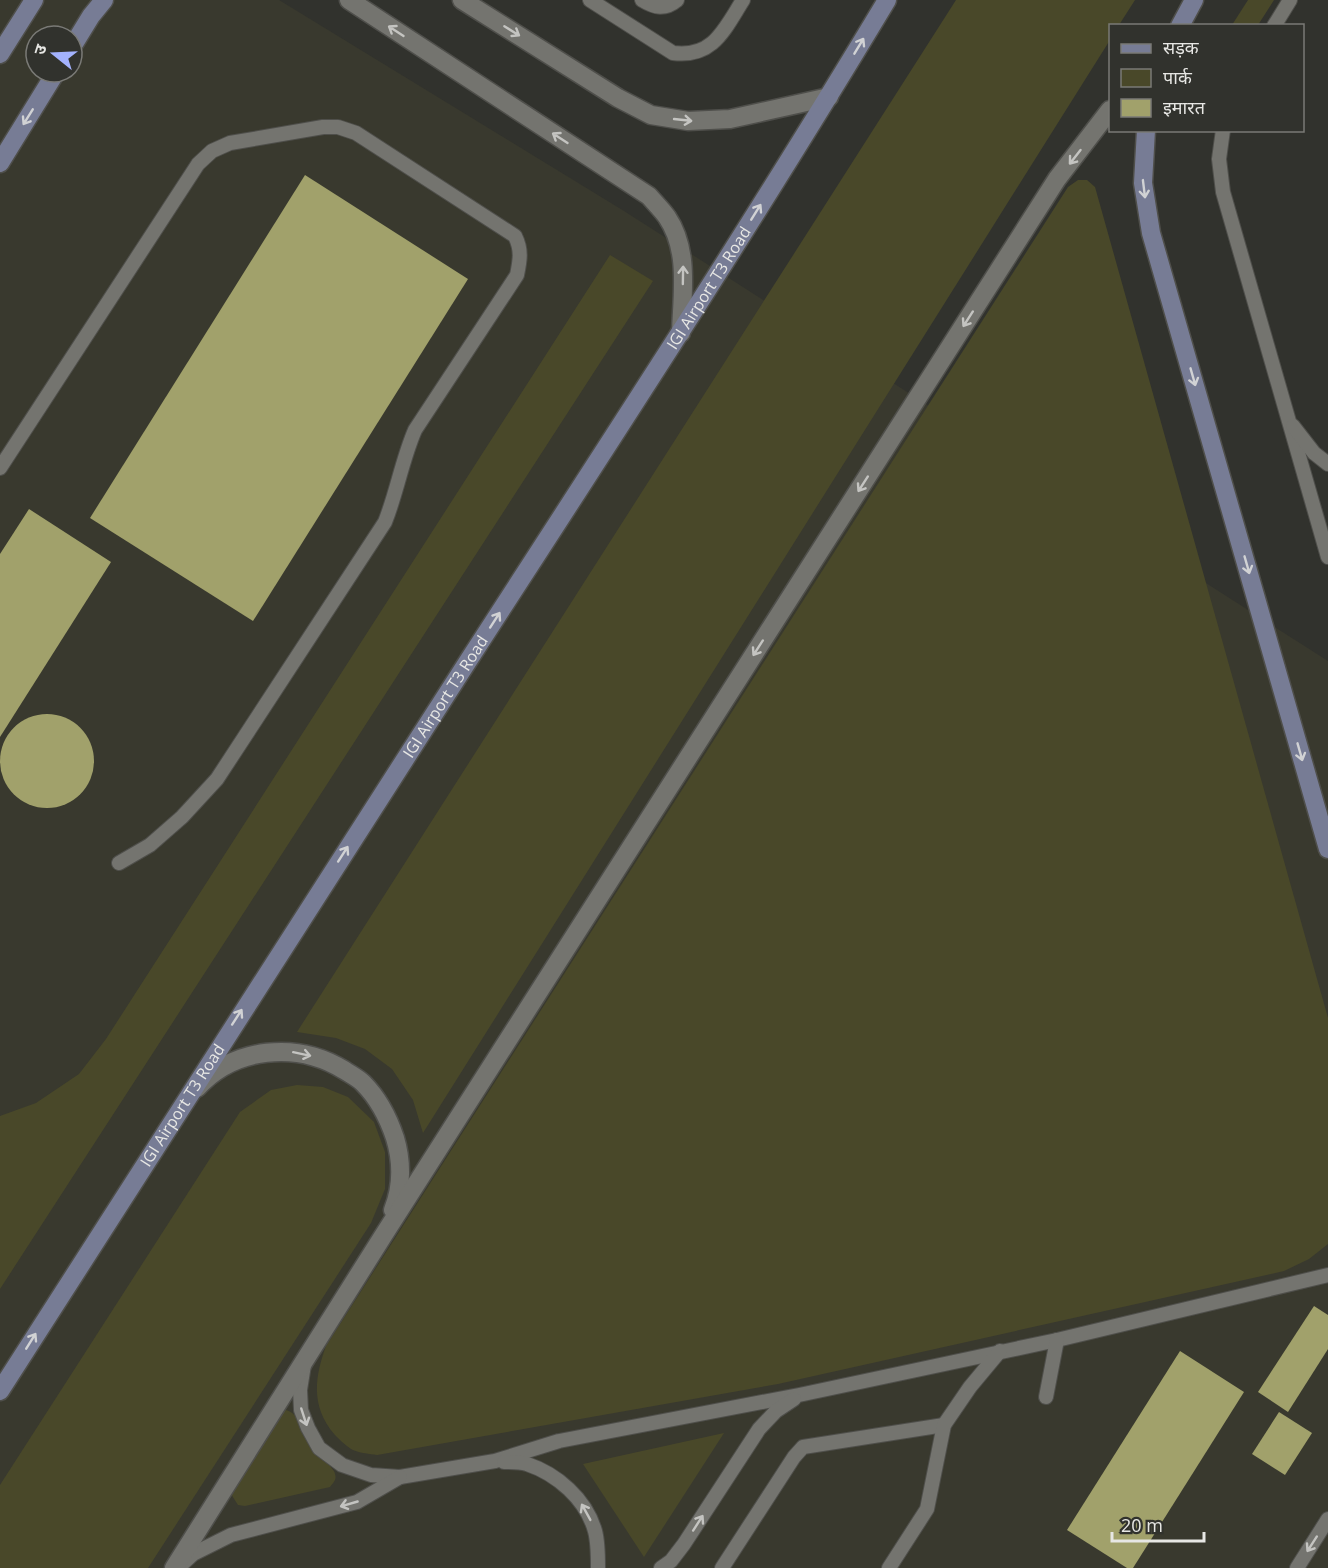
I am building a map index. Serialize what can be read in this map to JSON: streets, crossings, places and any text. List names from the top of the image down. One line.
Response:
{"streets":{"main road":["IGI Airport T3 Road"]},"one_way":["IGI Airport T3 Road"],"legend":["सड़क","पार्क","इमारत"],"scale_bar":"20 m","north":"left"}
